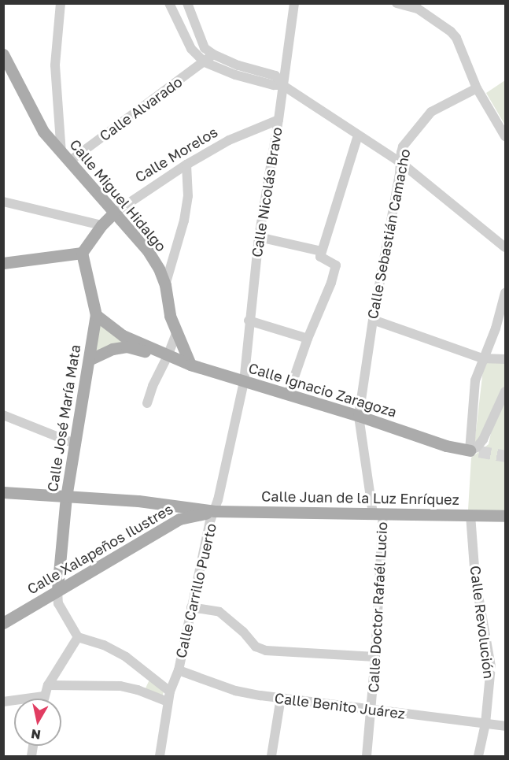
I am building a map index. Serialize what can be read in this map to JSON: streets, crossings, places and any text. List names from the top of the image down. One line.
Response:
{"streets":{"main road":["Calle Morelos","Calle Miguel Hidalgo","Calle Ignacio Zaragoza","Calle José María Mata","Calle Juan de la Luz Enríquez","Calle Xalapeños Ilustres"],"street":["Calle Alvarado","Calle Nicolás Bravo","Calle Sebastián Camacho","Calle Carrillo Puerto","Calle Doctor Rafaél Lucio","Calle Revolución","Calle Benito Juárez"]},"crossings":[["Calle Alvarado","Calle Miguel Hidalgo"],["Calle Morelos","Calle Nicolás Bravo"],["Calle Morelos","Calle Miguel Hidalgo"],["Calle Morelos","Calle José María Mata"],["Calle Nicolás Bravo","Calle Ignacio Zaragoza"],["Calle Nicolás Bravo","Calle Carrillo Puerto"],["Calle Miguel Hidalgo","Calle Ignacio Zaragoza"],["Calle Sebastián Camacho","Calle Ignacio Zaragoza"],["Calle Sebastián Camacho","Calle Juan de la Luz Enríquez"],["Calle Sebastián Camacho","Calle Doctor Rafaél Lucio"],["Calle Ignacio Zaragoza","Calle José María Mata"],["Calle Ignacio Zaragoza","Calle Carrillo Puerto"],["Calle José María Mata","Calle Xalapeños Ilustres"],["Calle Juan de la Luz Enríquez","Calle Xalapeños Ilustres"],["Calle Juan de la Luz Enríquez","Calle Carrillo Puerto"],["Calle Juan de la Luz Enríquez","Calle Doctor Rafaél Lucio"],["Calle Juan de la Luz Enríquez","Calle Revolución"],["Calle Xalapeños Ilustres","Calle Carrillo Puerto"],["Calle Carrillo Puerto","Calle Benito Juárez"],["Calle Doctor Rafaél Lucio","Calle Benito Juárez"],["Calle Revolución","Calle Benito Juárez"]],"north":"bottom"}
